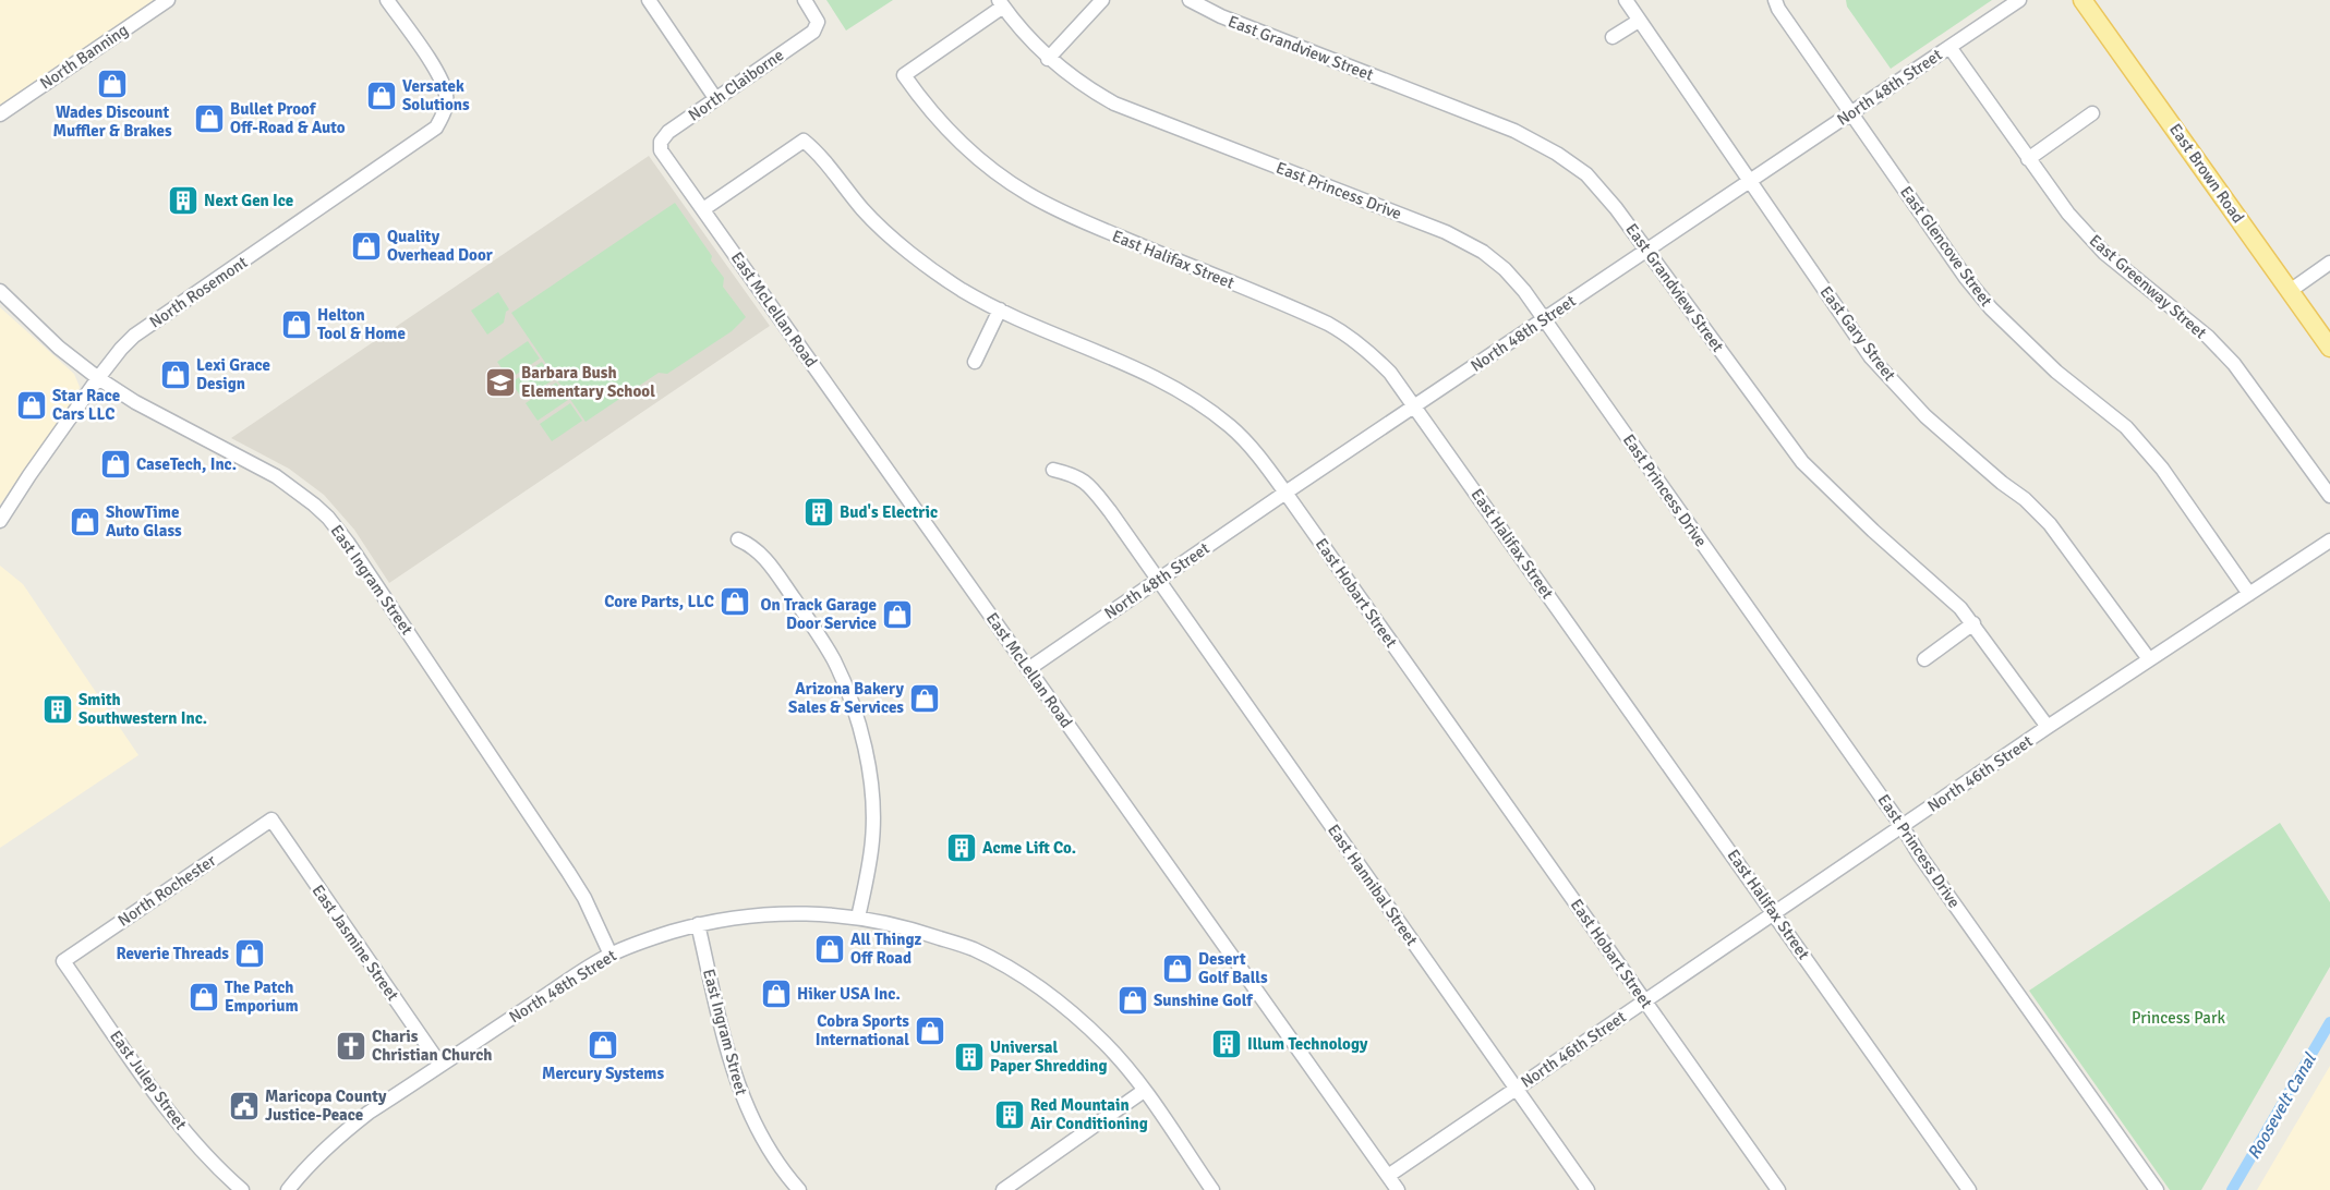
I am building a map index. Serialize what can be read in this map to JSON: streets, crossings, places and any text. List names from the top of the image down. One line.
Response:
{"streets":{"main road":["East Brown Road"],"street":["East Grandview Street","North Banning","North Claiborne","North 48th Street","East Princess Drive","East Glencove Street","East Halifax Street","East Greenway Street","North Rosemont","East McLellan Road","East Gary Street","East Ingram Street","East Hobart Street","North 46th Street","East Hannibal Street","North Rochester","East Jasmine Street","East Julep Street"]},"crossings":[["East Grandview Street","North 48th Street"],["East Grandview Street","North 46th Street"],["North Claiborne","East McLellan Road"],["North 48th Street","East Princess Drive"],["North 48th Street","East Glencove Street"],["North 48th Street","East Halifax Street"],["North 48th Street","East Greenway Street"],["North 48th Street","East McLellan Road"],["North 48th Street","East Gary Street"],["North 48th Street","East Ingram Street"],["North 48th Street","East Hobart Street"],["North 48th Street","East Hannibal Street"],["North 48th Street","East Jasmine Street"],["East Princess Drive","East Halifax Street"],["East Princess Drive","North 46th Street"],["East Glencove Street","North 46th Street"],["East Halifax Street","North 46th Street"],["North Rosemont","East Ingram Street"],["East McLellan Road","East Hobart Street"],["East McLellan Road","North 46th Street"],["East Gary Street","North 46th Street"],["East Hobart Street","North 46th Street"],["North 46th Street","East Hannibal Street"],["North Rochester","East Jasmine Street"],["North Rochester","East Julep Street"]],"water":["Roosevelt Canal"],"parks":["Princess Park"],"places":{"shop":["Wades Discount Muffler & Brakes","Versatek Solutions","Bullet Proof Off-Road & Auto","Quality Overhead Door","Helton Tool & Home","Lexi Grace Design","Star Race Cars LLC","CaseTech, Inc.","ShowTime Auto Glass","Core Parts, LLC","On Track Garage Door Service","Arizona Bakery Sales & Services","All Thingz Off Road","Reverie Threads","Desert Golf Balls","Hiker USA Inc.","The Patch Emporium","Sunshine Golf","Cobra Sports International","Mercury Systems"],"building":["Next Gen Ice","Bud's Electric","Smith Southwestern Inc.","Acme Lift Co.","Illum Technology","Universal Paper Shredding","Red Mountain Air Conditioning"],"school or university":["Barbara Bush Elementary School"],"church":["Charis Christian Church"],"public building":["Maricopa County Justice-Peace"]}}
